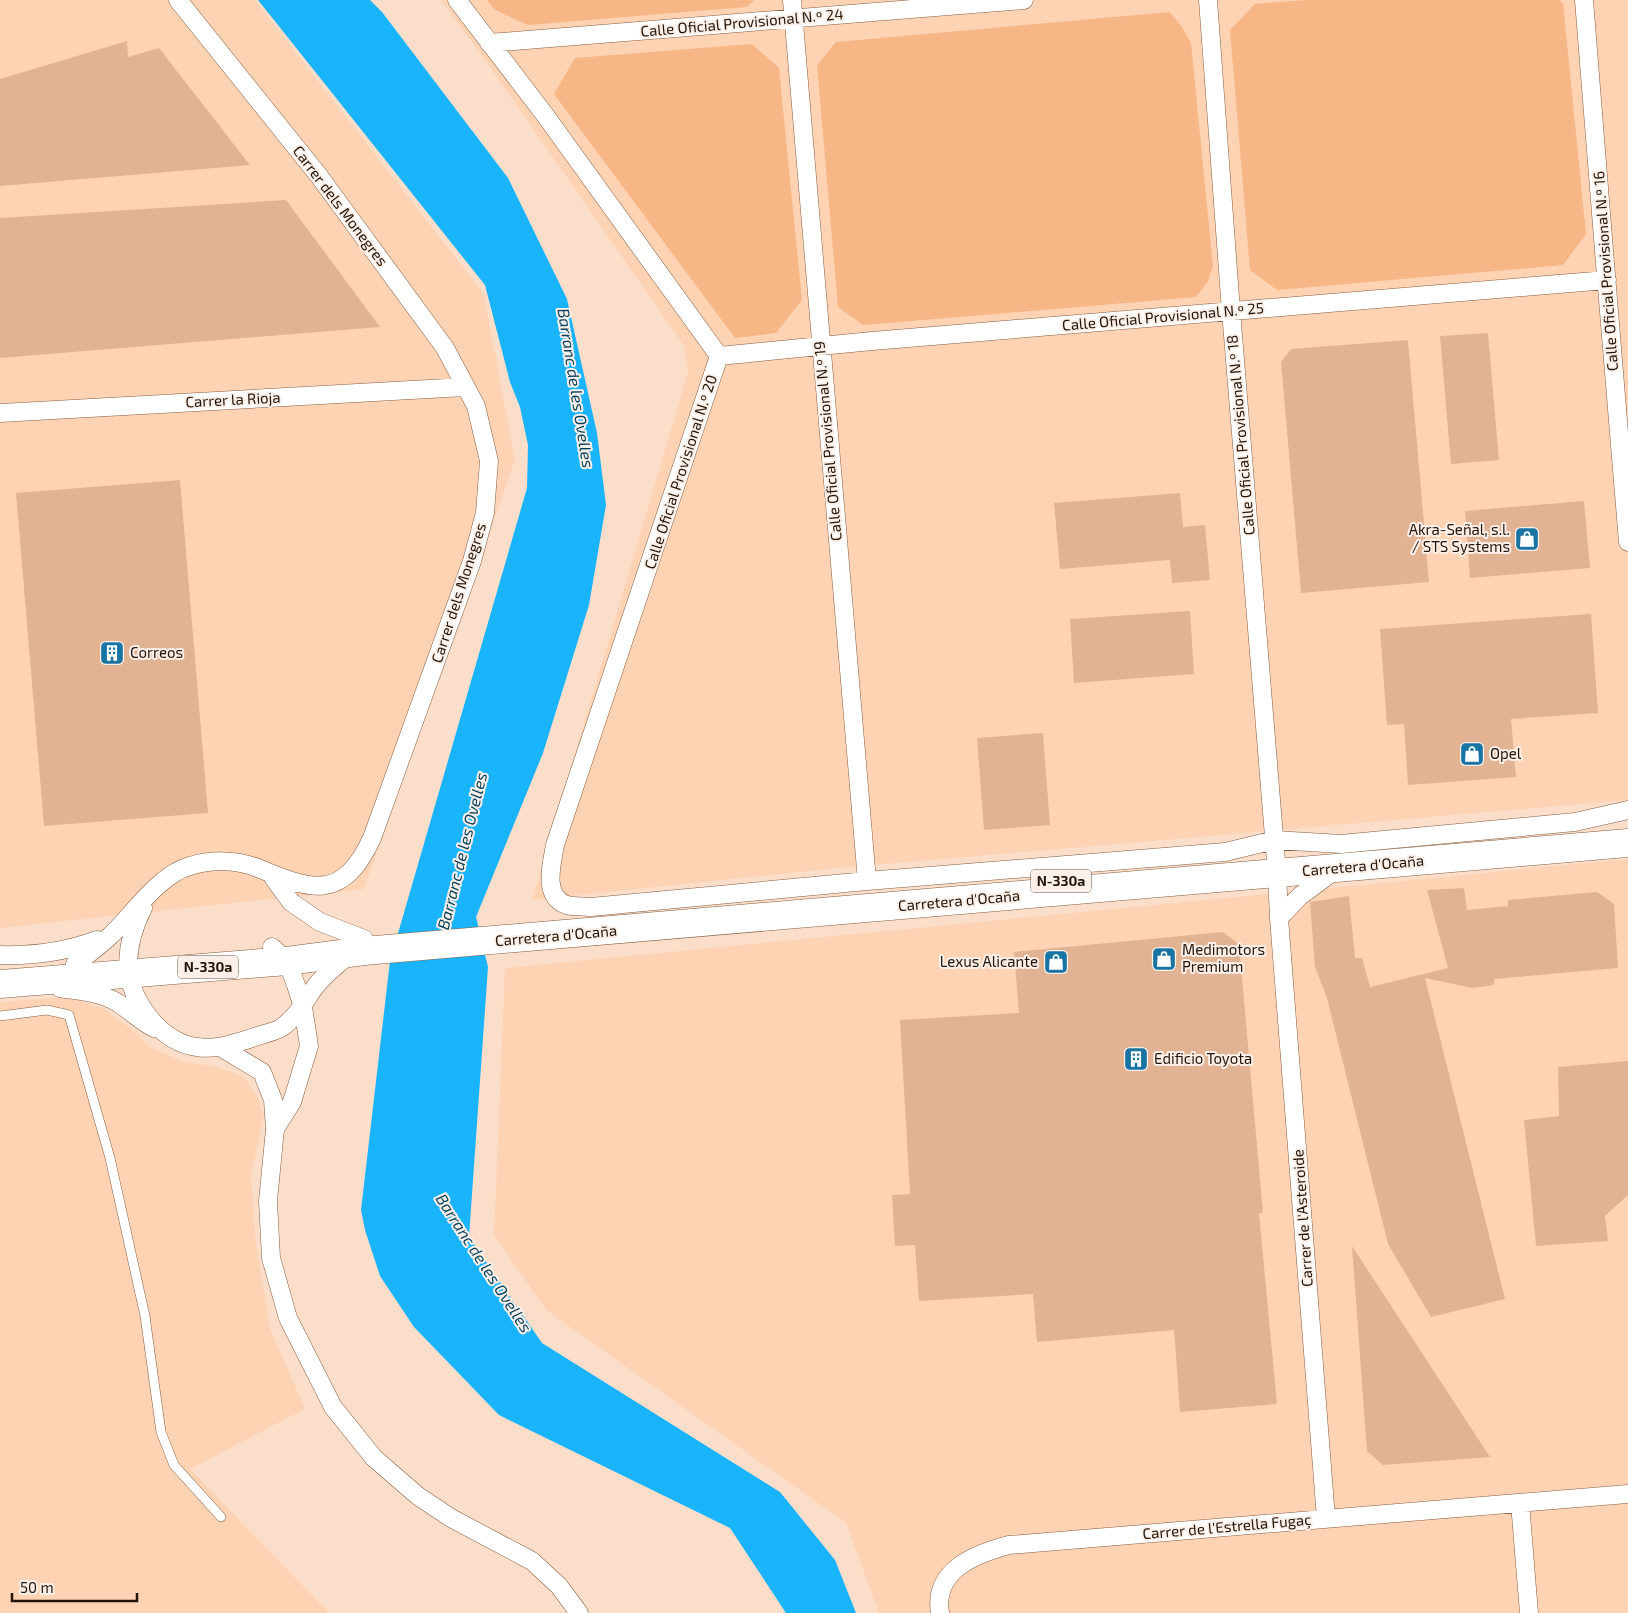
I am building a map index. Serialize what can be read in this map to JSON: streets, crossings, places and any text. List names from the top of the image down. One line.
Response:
{"streets":{"main road":["Carretera d'Ocaña","N-330a"],"street":["Calle Oficial Provisional N.º 24","Carrer dels Monegres","Calle Oficial Provisional N.º 16","Calle Oficial Provisional N.º 25","Carrer la Rioja","Calle Oficial Provisional N.º 18","Calle Oficial Provisional N.º 19","Calle Oficial Provisional N.º 20","Carrer de l'Asteroide","Carrer de l'Estrella Fugaç"]},"crossings":[["Calle Oficial Provisional N.º 24","Calle Oficial Provisional N.º 19"],["Calle Oficial Provisional N.º 24","Calle Oficial Provisional N.º 20"],["Carrer dels Monegres","Carrer la Rioja"],["Carrer dels Monegres","Carretera d'Ocaña"],["Calle Oficial Provisional N.º 16","Calle Oficial Provisional N.º 25"],["Calle Oficial Provisional N.º 25","Calle Oficial Provisional N.º 18"],["Calle Oficial Provisional N.º 25","Calle Oficial Provisional N.º 19"],["Calle Oficial Provisional N.º 25","Calle Oficial Provisional N.º 20"],["Calle Oficial Provisional N.º 18","Carretera d'Ocaña"],["Calle Oficial Provisional N.º 18","Carrer de l'Asteroide"],["Calle Oficial Provisional N.º 19","Carretera d'Ocaña"],["Calle Oficial Provisional N.º 20","Carretera d'Ocaña"],["Carretera d'Ocaña","Carrer de l'Asteroide"],["Carrer de l'Asteroide","Carrer de l'Estrella Fugaç"]],"water":["Barranc de les Ovelles"],"places":{"shop":["Akra-Señal, s.l. / STS Systems","Opel","Medimotors Premium","Lexus Alicante"],"building":["Correos","Edificio Toyota"]},"scale_bar":"50 m"}
